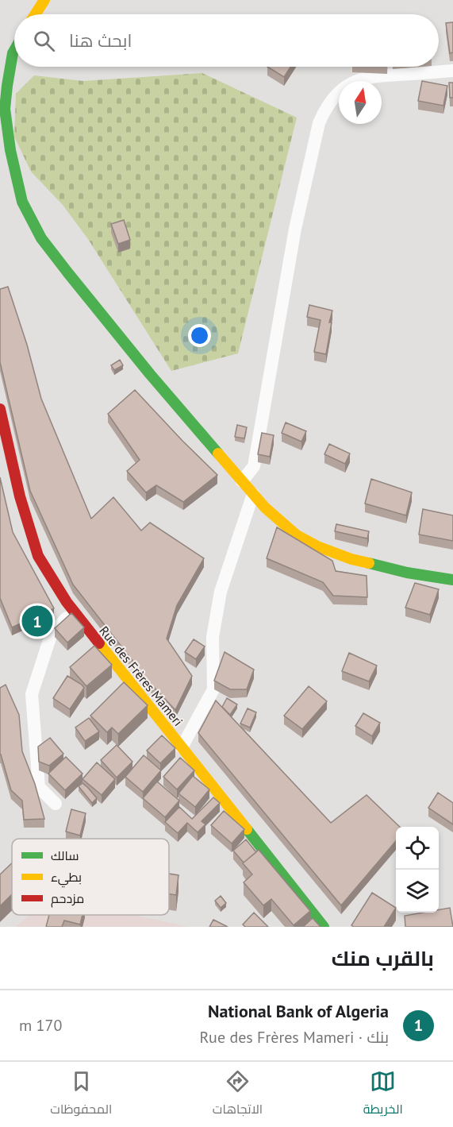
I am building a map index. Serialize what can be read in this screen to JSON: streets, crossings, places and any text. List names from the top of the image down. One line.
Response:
{"streets":{"main road":["Rue des Frères Mameri"]},"legend":["سالك","بطيء","مزدحم"],"north":"top","page":{"search":"ابحث هنا","pins":"1","heading":"بالقرب منك","list":[{"mark":"1","name":"National Bank of Algeria","note":"بنك · Rue des Frères Mameri","value":"170 m"}],"nav":["الخريطة","الاتجاهات","المحفوظات"]}}
